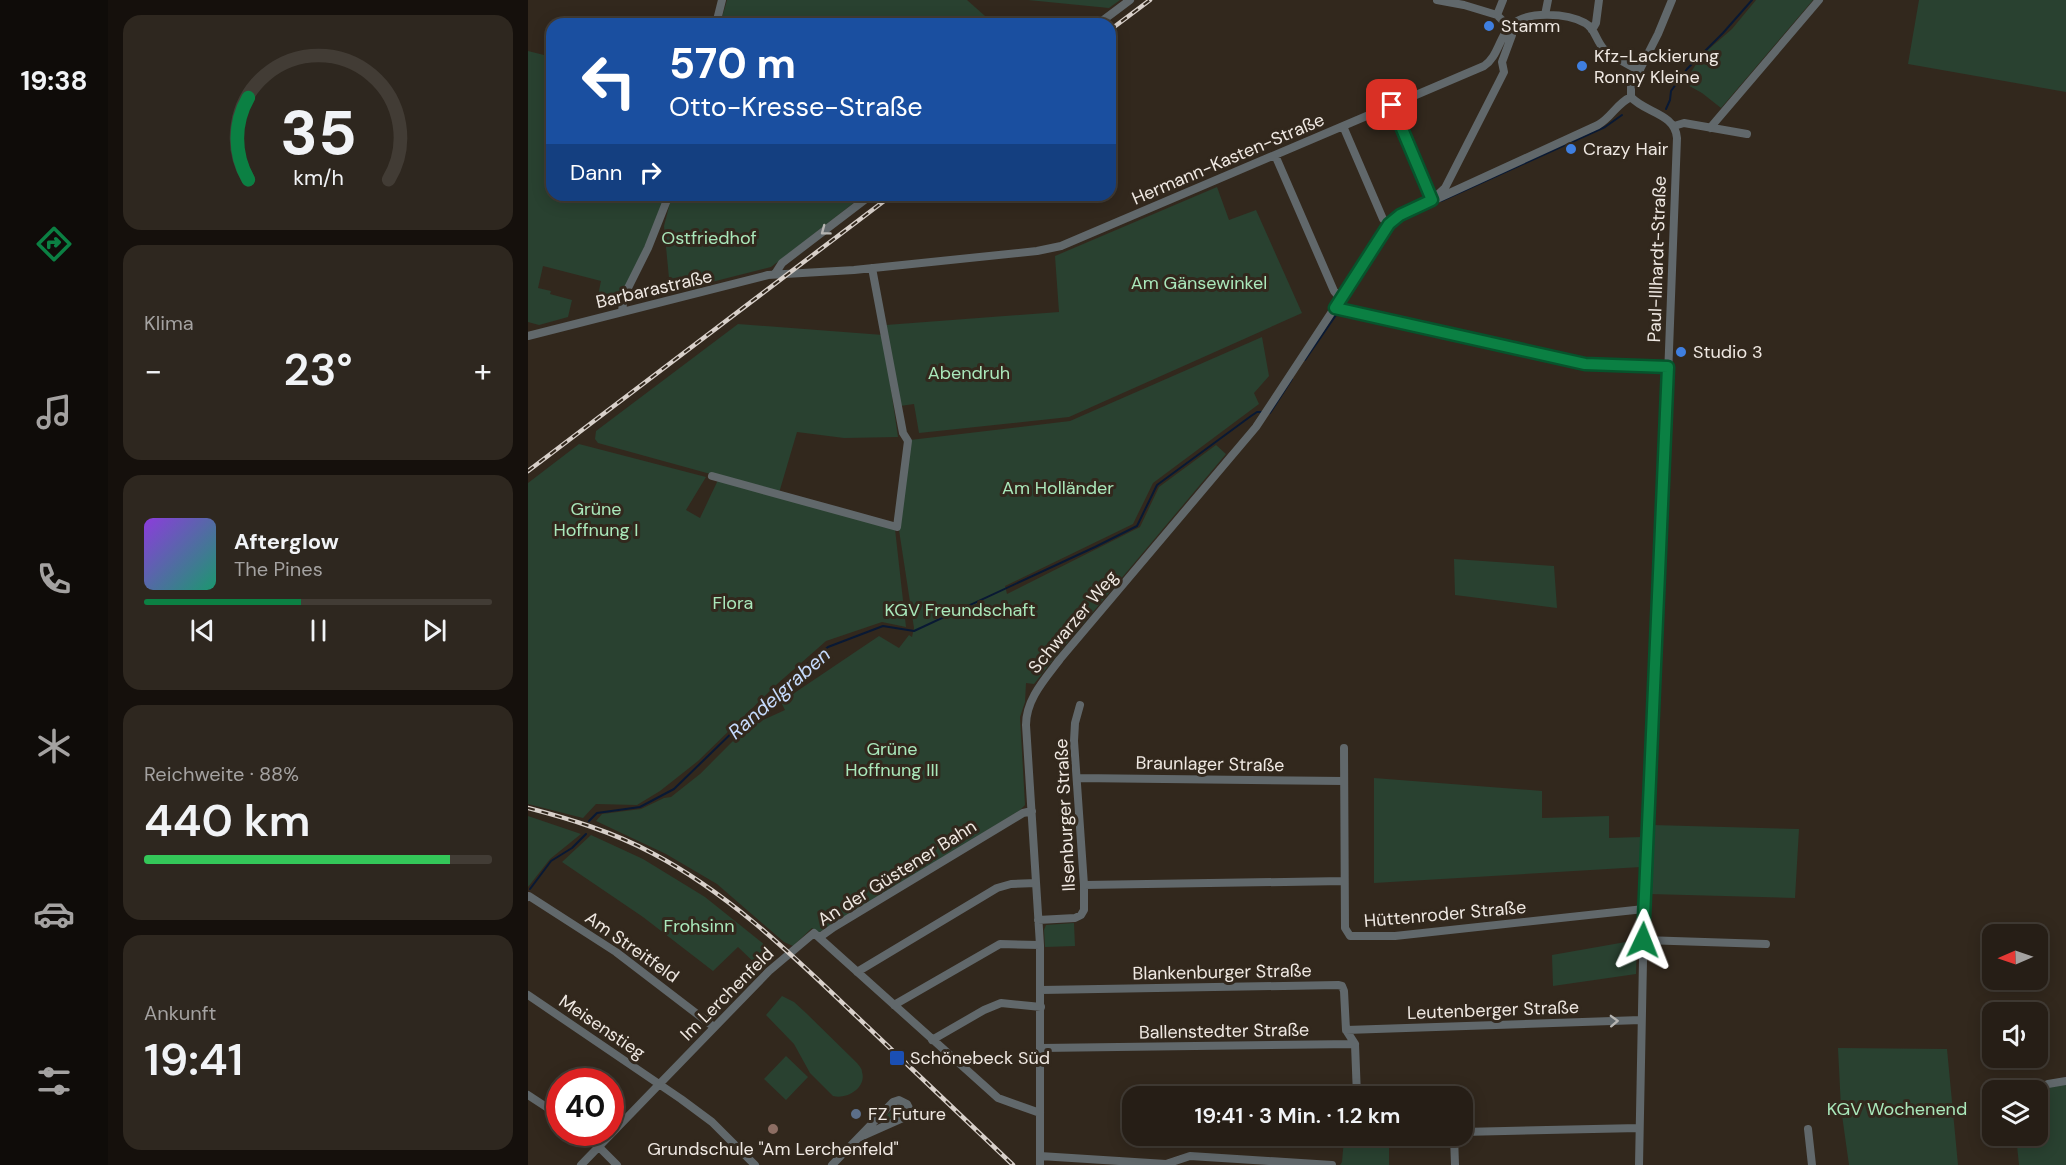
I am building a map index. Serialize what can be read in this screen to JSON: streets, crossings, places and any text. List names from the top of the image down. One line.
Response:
{"streets":{"street":["Hermann-Kasten-Straße","Paul-Illhardt-Straße","Barbarastraße","Schwarzer Weg","Braunlager Straße","Ilsenburger Straße","An der Güstener Bahn","Hüttenroder Straße","Am Streitfeld","Blankenburger Straße","Im Lerchenfeld","Leutenberger Straße","Meisenstieg","Ballenstedter Straße"]},"crossings":[["Hermann-Kasten-Straße","Barbarastraße"],["Paul-Illhardt-Straße","Hüttenroder Straße"],["Paul-Illhardt-Straße","Leutenberger Straße"],["Schwarzer Weg","Ilsenburger Straße"],["Schwarzer Weg","An der Güstener Bahn"],["Schwarzer Weg","Blankenburger Straße"],["Schwarzer Weg","Ballenstedter Straße"],["Braunlager Straße","Ilsenburger Straße"],["An der Güstener Bahn","Im Lerchenfeld"],["Am Streitfeld","Im Lerchenfeld"],["Blankenburger Straße","Leutenberger Straße"],["Blankenburger Straße","Ballenstedter Straße"],["Im Lerchenfeld","Meisenstieg"]],"one_way":["Leutenberger Straße"],"water":["Randelgraben"],"parks":["Ostfriedhof","Am Gänsewinkel","Abendruh","Am Holländer","Grüne Hoffnung I","Flora","KGV Freundschaft","Grüne Hoffnung III","Frohsinn","KGV Wochenend"],"places":{"other":["Stamm","Kfz-Lackierung Ronny Kleine","Crazy Hair","Studio 3","FZ Future","Grundschule \"Am Lerchenfeld\""],"transit":["Schönebeck Süd"]},"north":"left","page":{"tabs":"19:38","turn":["570 m","Otto-Kresse-Straße"],"then":"Dann","tile":["Klima",["Reichweite · 88%","440 km"],["Ankunft","19:41"]],"heat":["−","23°","+"],"song":["Afterglow","The Pines"],"limit":"40","trip":"19:41 · 3 Min. · 1.2 km","gauge":["35","km/h"]}}
